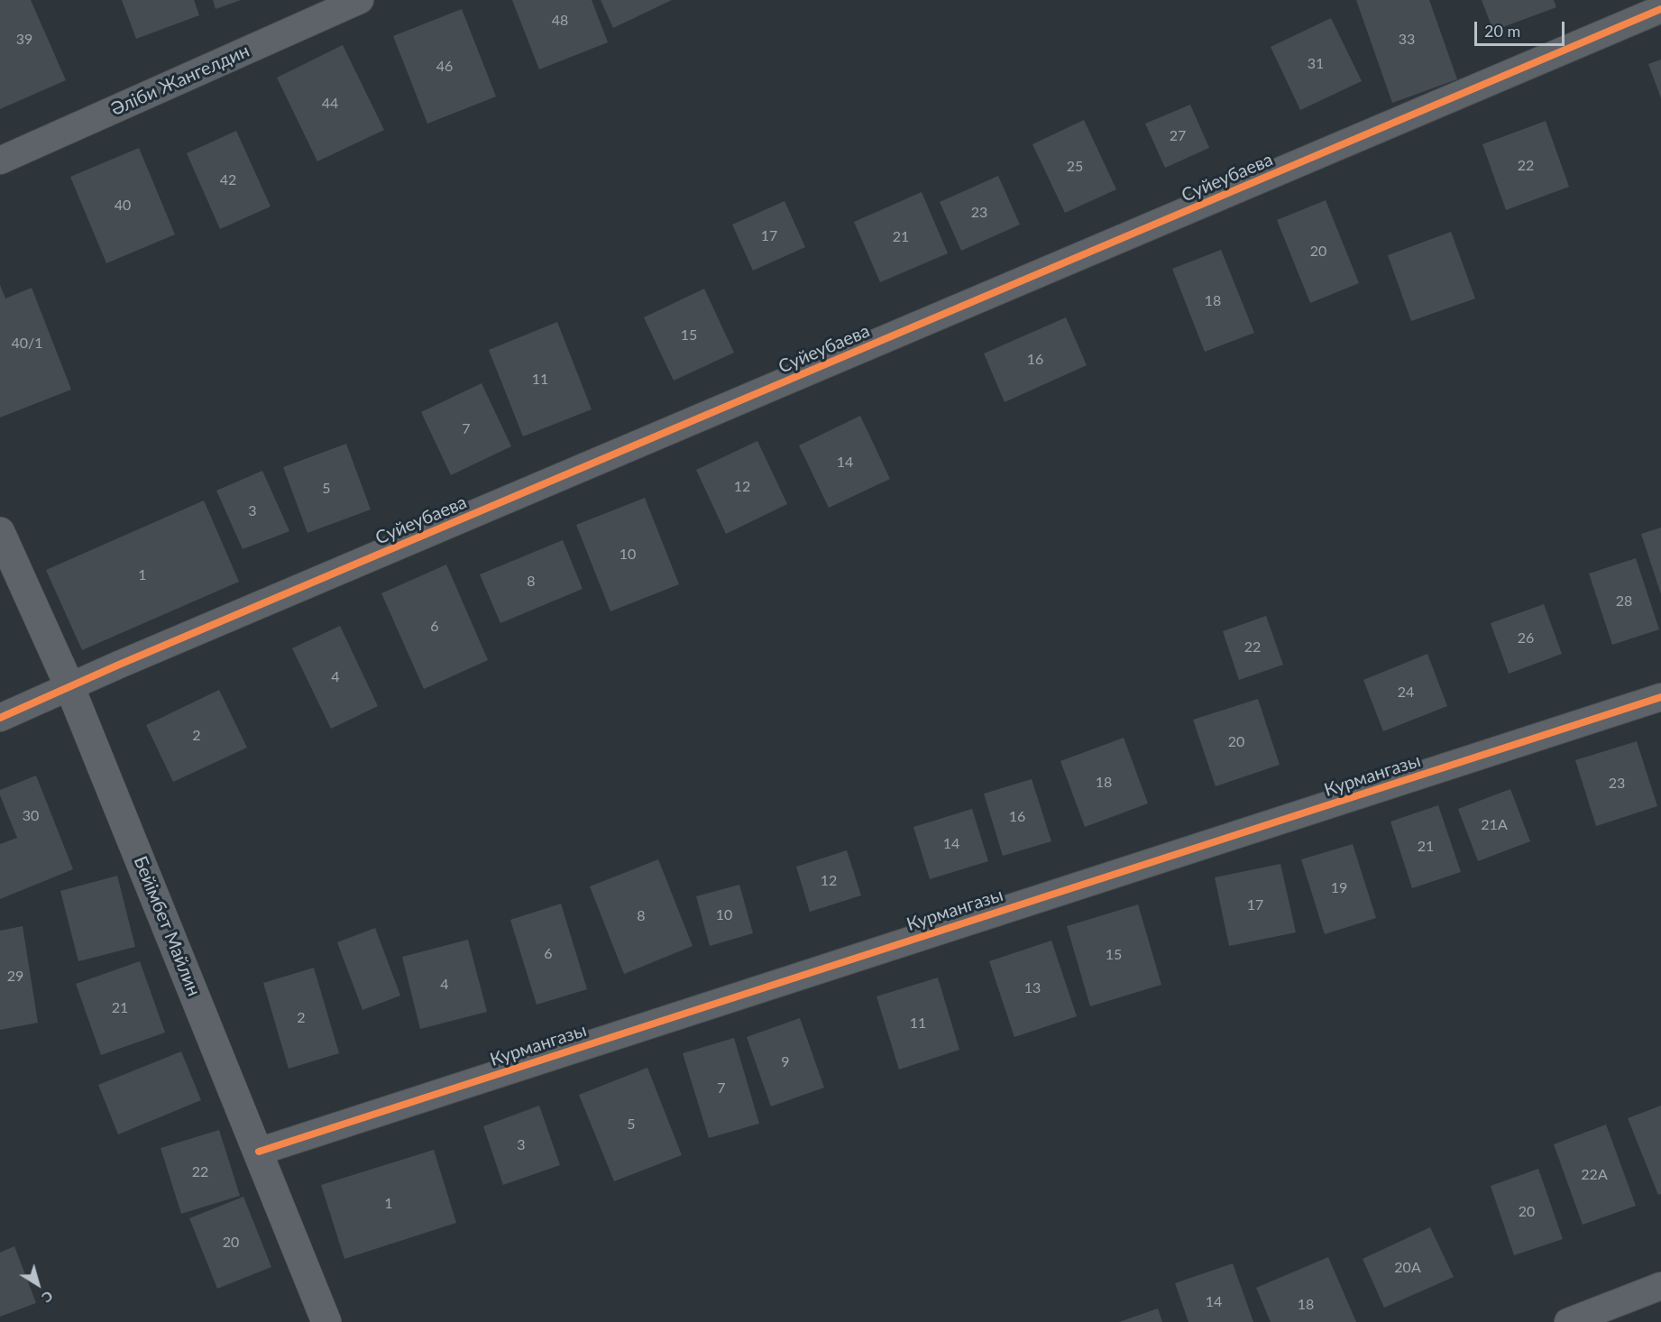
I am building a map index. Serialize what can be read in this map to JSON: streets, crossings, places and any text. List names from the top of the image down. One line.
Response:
{"streets":{"street":["Әліби Жангелдин","Суйеубаева","Курмангазы","Бейімбет Майлин"]},"crossings":[["Суйеубаева","Бейімбет Майлин"],["Курмангазы","Бейімбет Майлин"]],"house_numbers":["48","39","33","31","46","44","27","22","25","42","40","23","17","21","20","18","15","40/1","16","11","7","14","12","5","3","10","1","8","28","6","26","22","4","24","2","20","18","23","30","16","21А","14","21","12","19","17","10","8","6","15","29","4","13","21","2","11","9","7","5","3","22","22А","1","20","20","20А","14","18"],"scale_bar":"20 m","north":"bottom right"}
